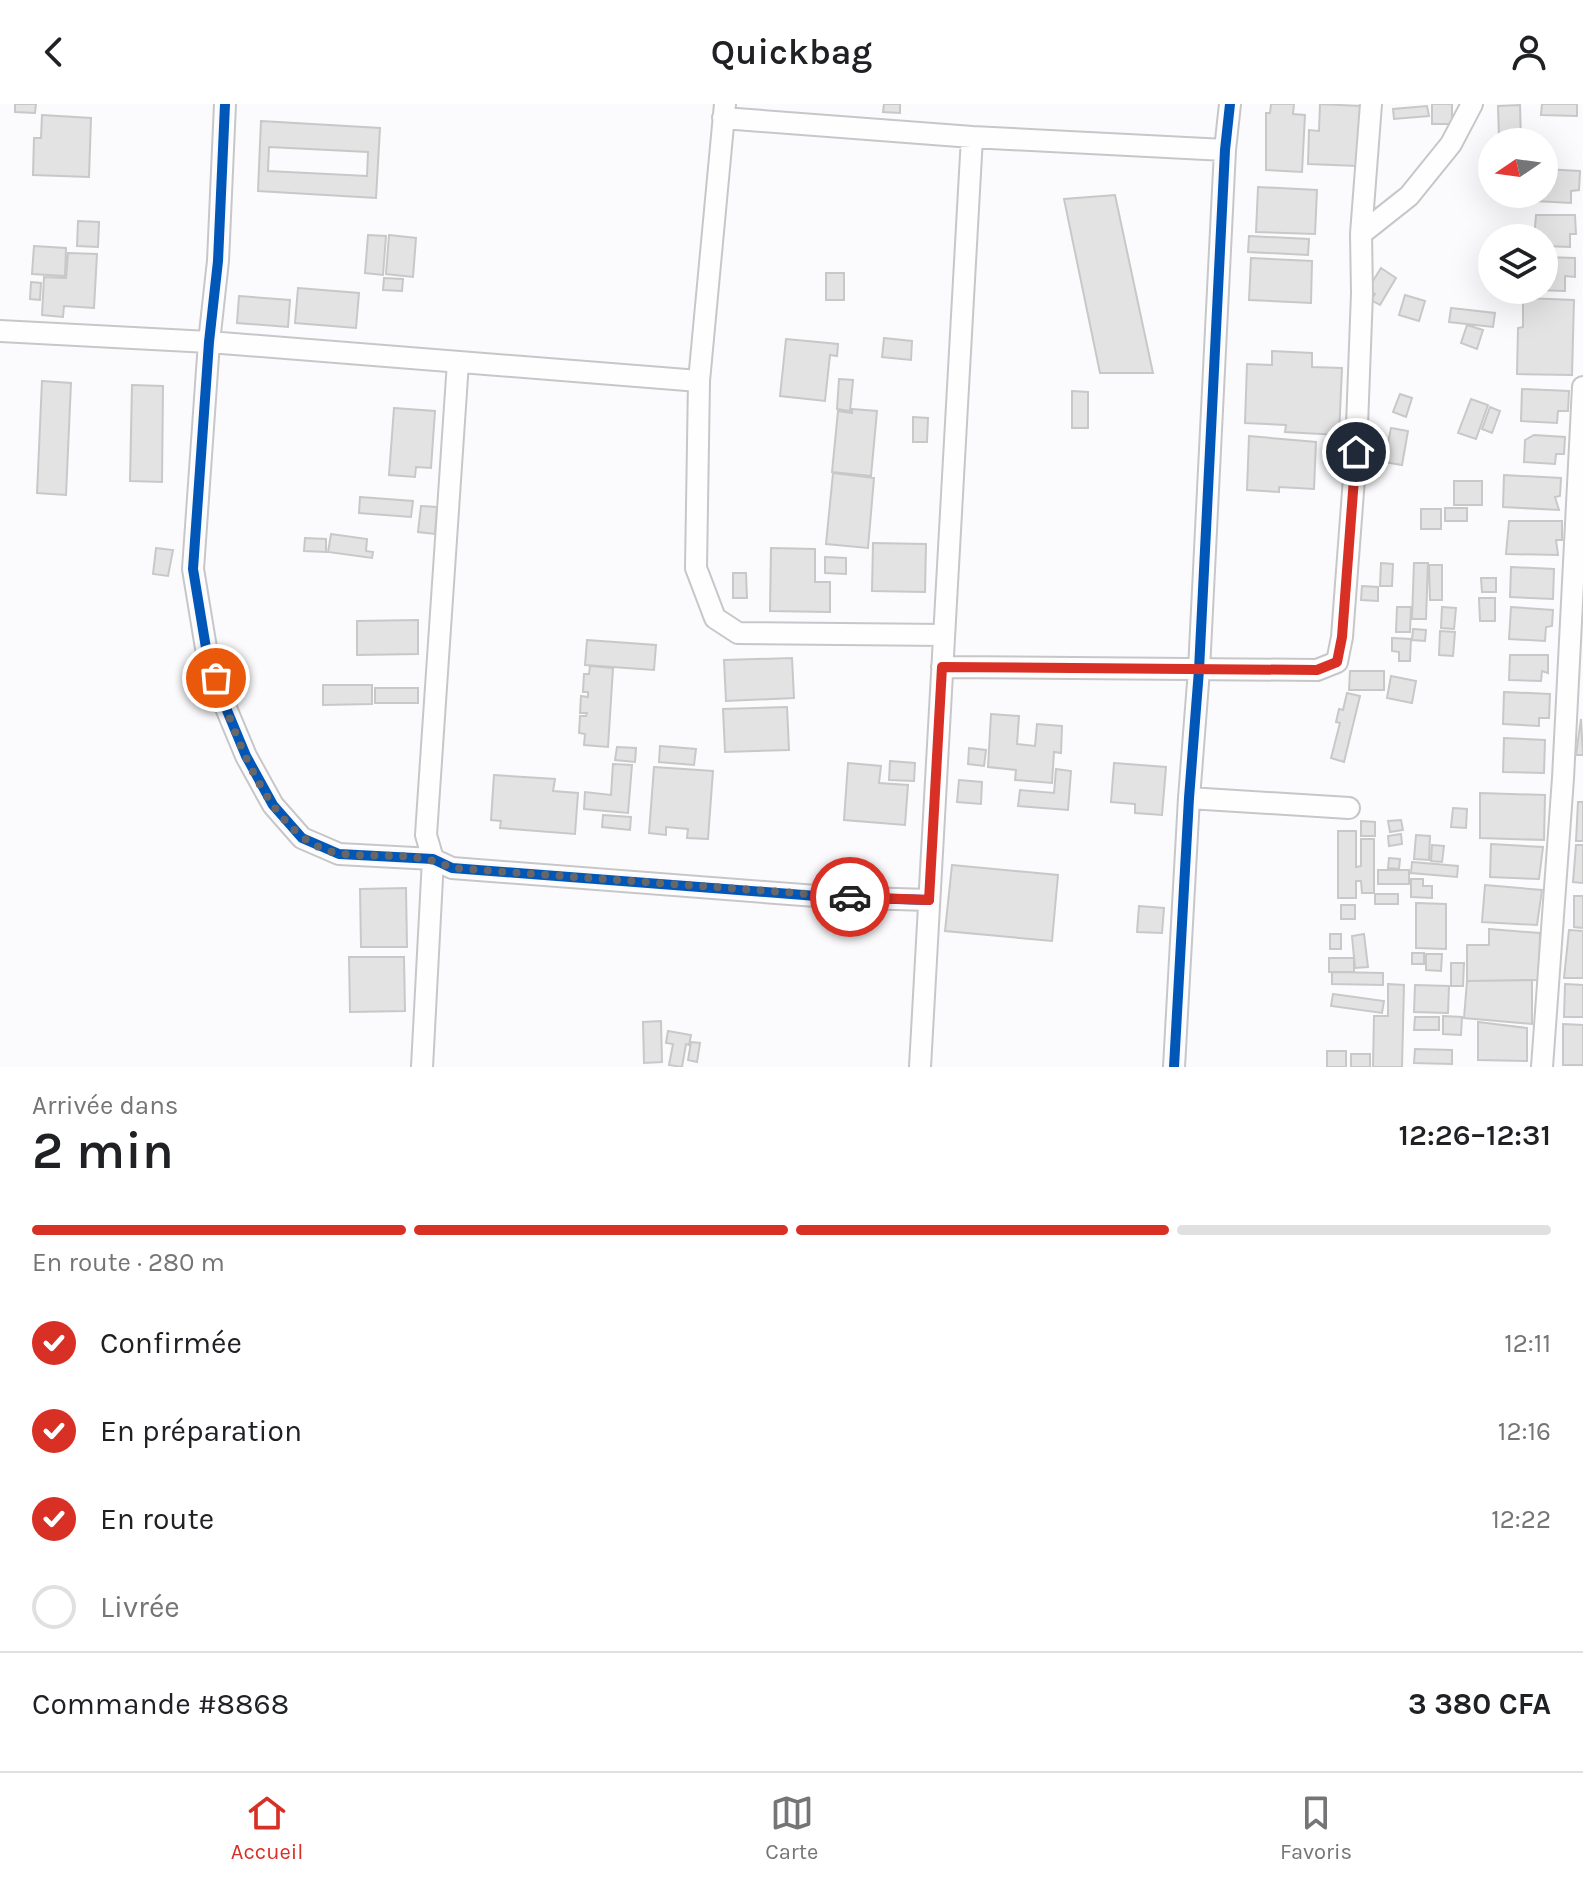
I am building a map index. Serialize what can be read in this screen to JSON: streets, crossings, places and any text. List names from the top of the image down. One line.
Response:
{"north":"left","page":{"header":"Quickbag","heading":["2 min","Arrivée dans","12:26–12:31"],"panel":["Commande #8868","3 380 CFA"],"bar":"En route · 280 m","list":[["Confirmée","12:11"],["En préparation","12:16"],["En route","12:22"],"Livrée"],"tabs":["Accueil","Carte","Favoris"]}}
